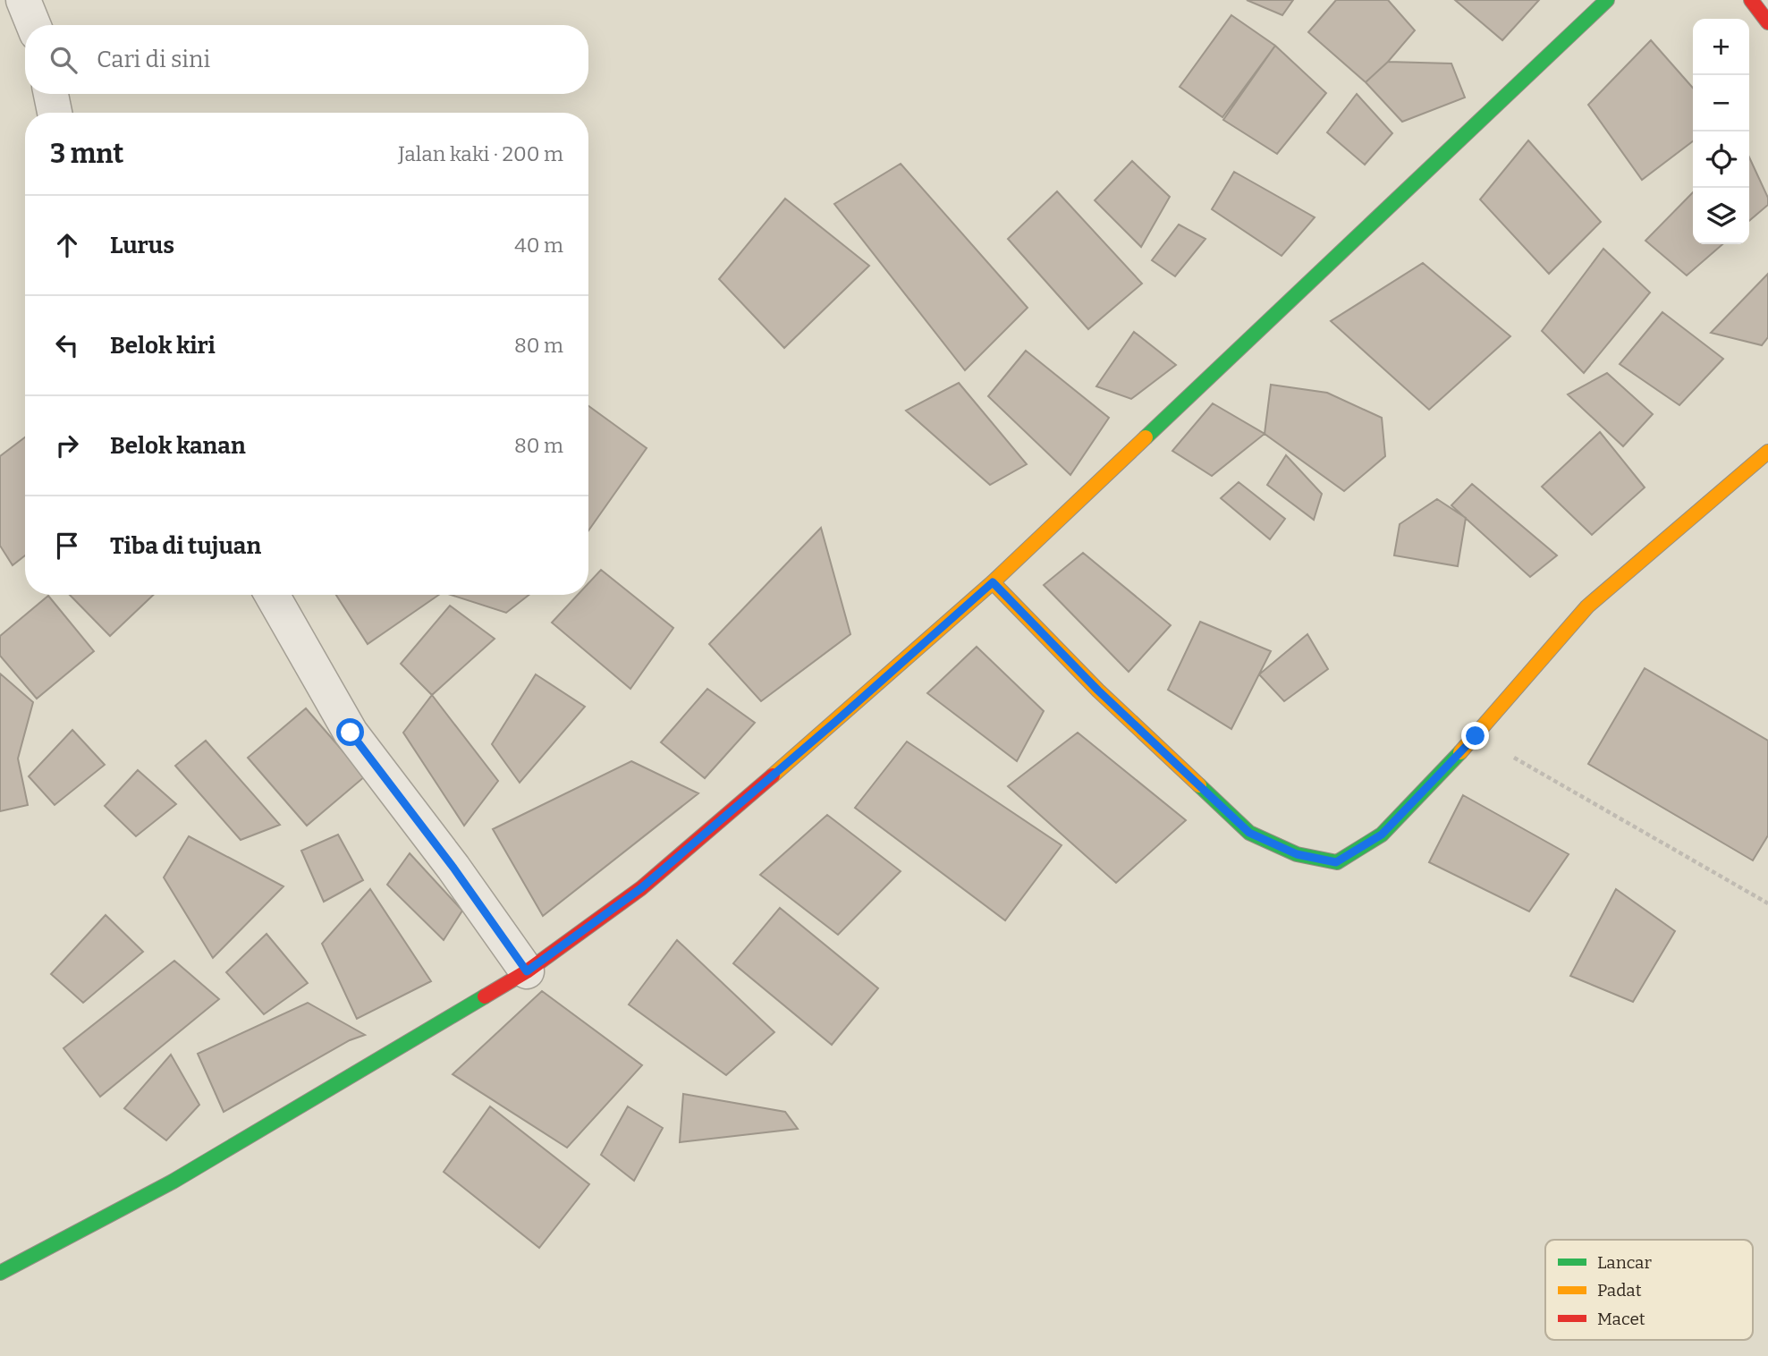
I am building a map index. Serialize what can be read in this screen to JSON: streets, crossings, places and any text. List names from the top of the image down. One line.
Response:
{"legend":["Lancar","Padat","Macet"],"page":{"map_buttons":["+","−"],"search":"Cari di sini","heading":["3 mnt","Jalan kaki · 200 m"],"list":[["Lurus","40 m"],["Belok kiri","80 m"],["Belok kanan","80 m"],"Tiba di tujuan"]}}
